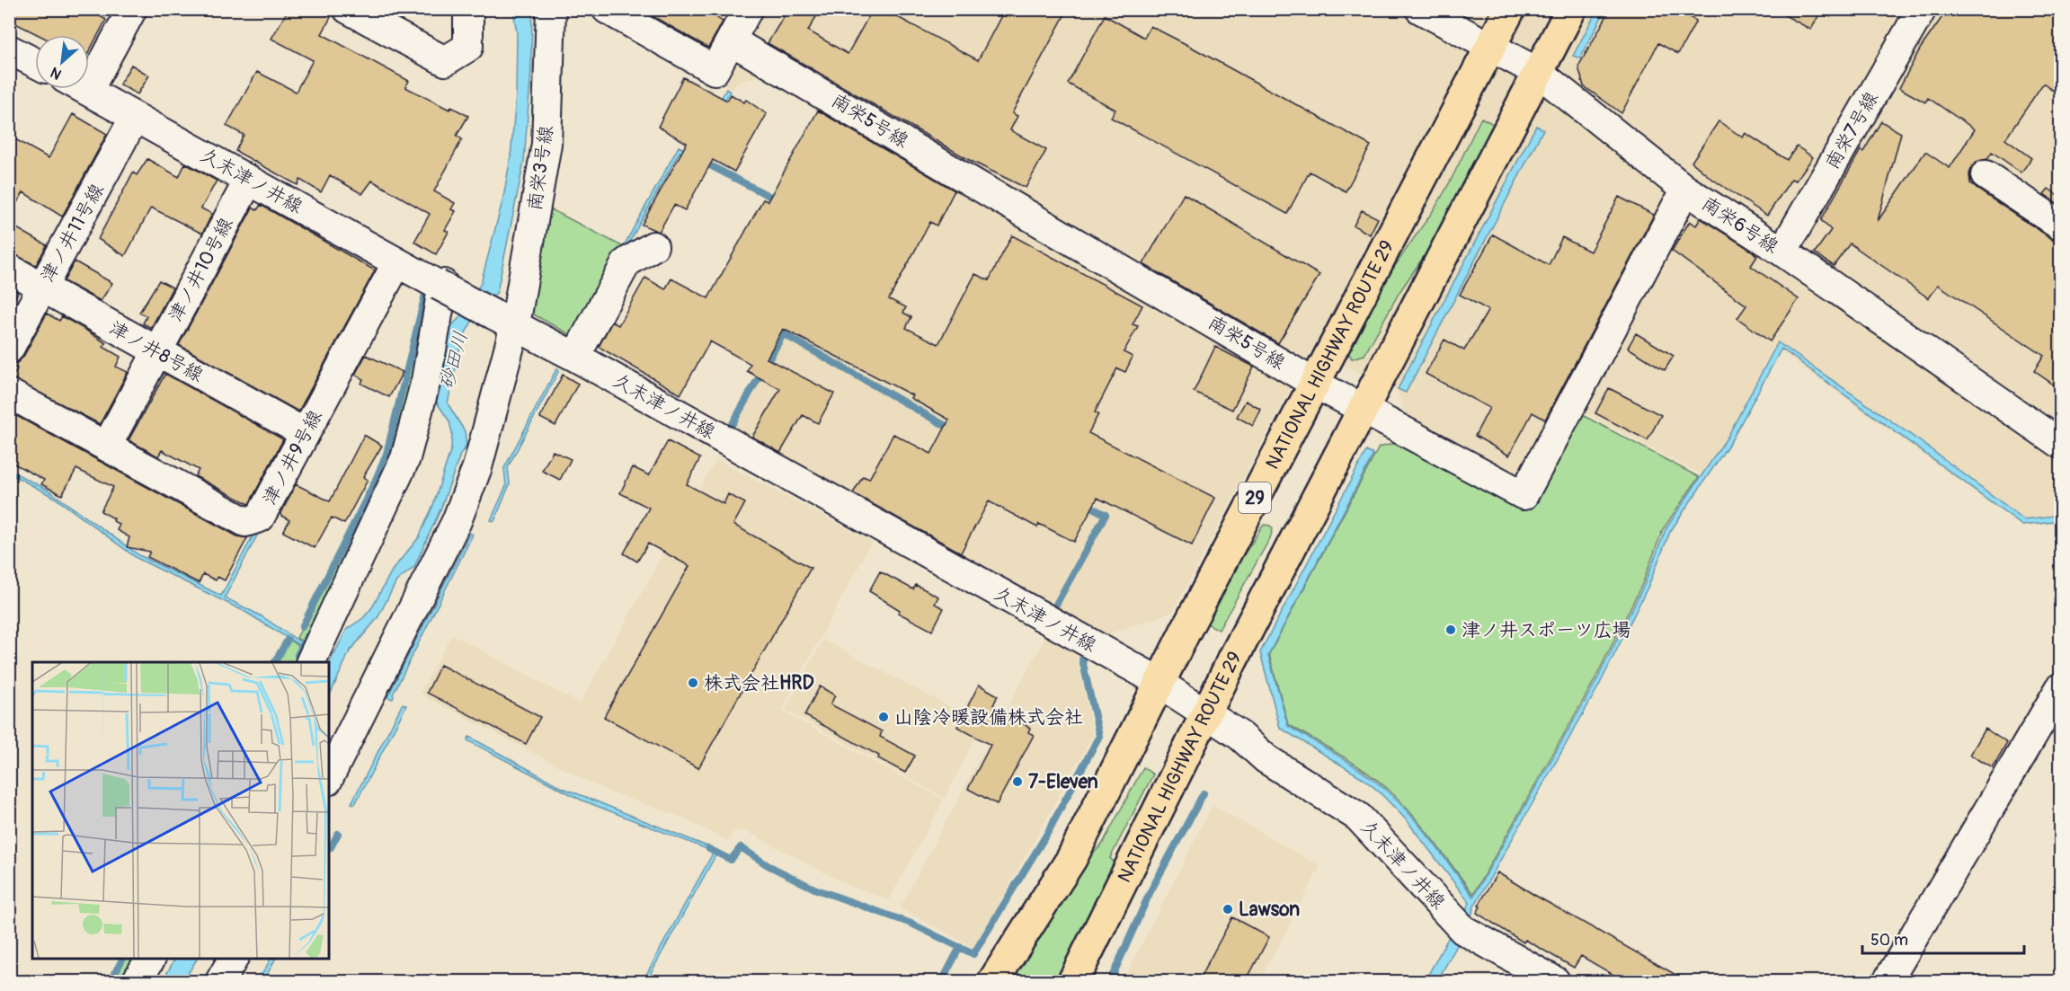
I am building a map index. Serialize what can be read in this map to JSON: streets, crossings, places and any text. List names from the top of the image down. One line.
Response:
{"streets":{"highway":["NATIONAL HIGHWAY ROUTE 29","29"],"street":["南栄5号線","南栄7号線","南栄3号線","久末津ノ井線","南栄6号線","津ノ井11号線","津ノ井10号線","津ノ井8号線","津ノ井9号線"]},"crossings":[["南栄5号線","南栄6号線"],["南栄5号線","NATIONAL HIGHWAY ROUTE 29"],["南栄7号線","南栄6号線"],["南栄3号線","久末津ノ井線"],["久末津ノ井線","津ノ井11号線"],["久末津ノ井線","津ノ井10号線"],["久末津ノ井線","NATIONAL HIGHWAY ROUTE 29"],["久末津ノ井線","津ノ井9号線"],["南栄6号線","NATIONAL HIGHWAY ROUTE 29"],["津ノ井11号線","津ノ井8号線"],["津ノ井10号線","津ノ井8号線"],["津ノ井10号線","津ノ井9号線"],["津ノ井8号線","津ノ井9号線"]],"water":["砂田川"],"places":["津ノ井スポーツ広場","株式会社HRD","山陰冷暖設備株式会社","7-Eleven","Lawson"],"scale_bar":"50 m","north":"bottom left"}
